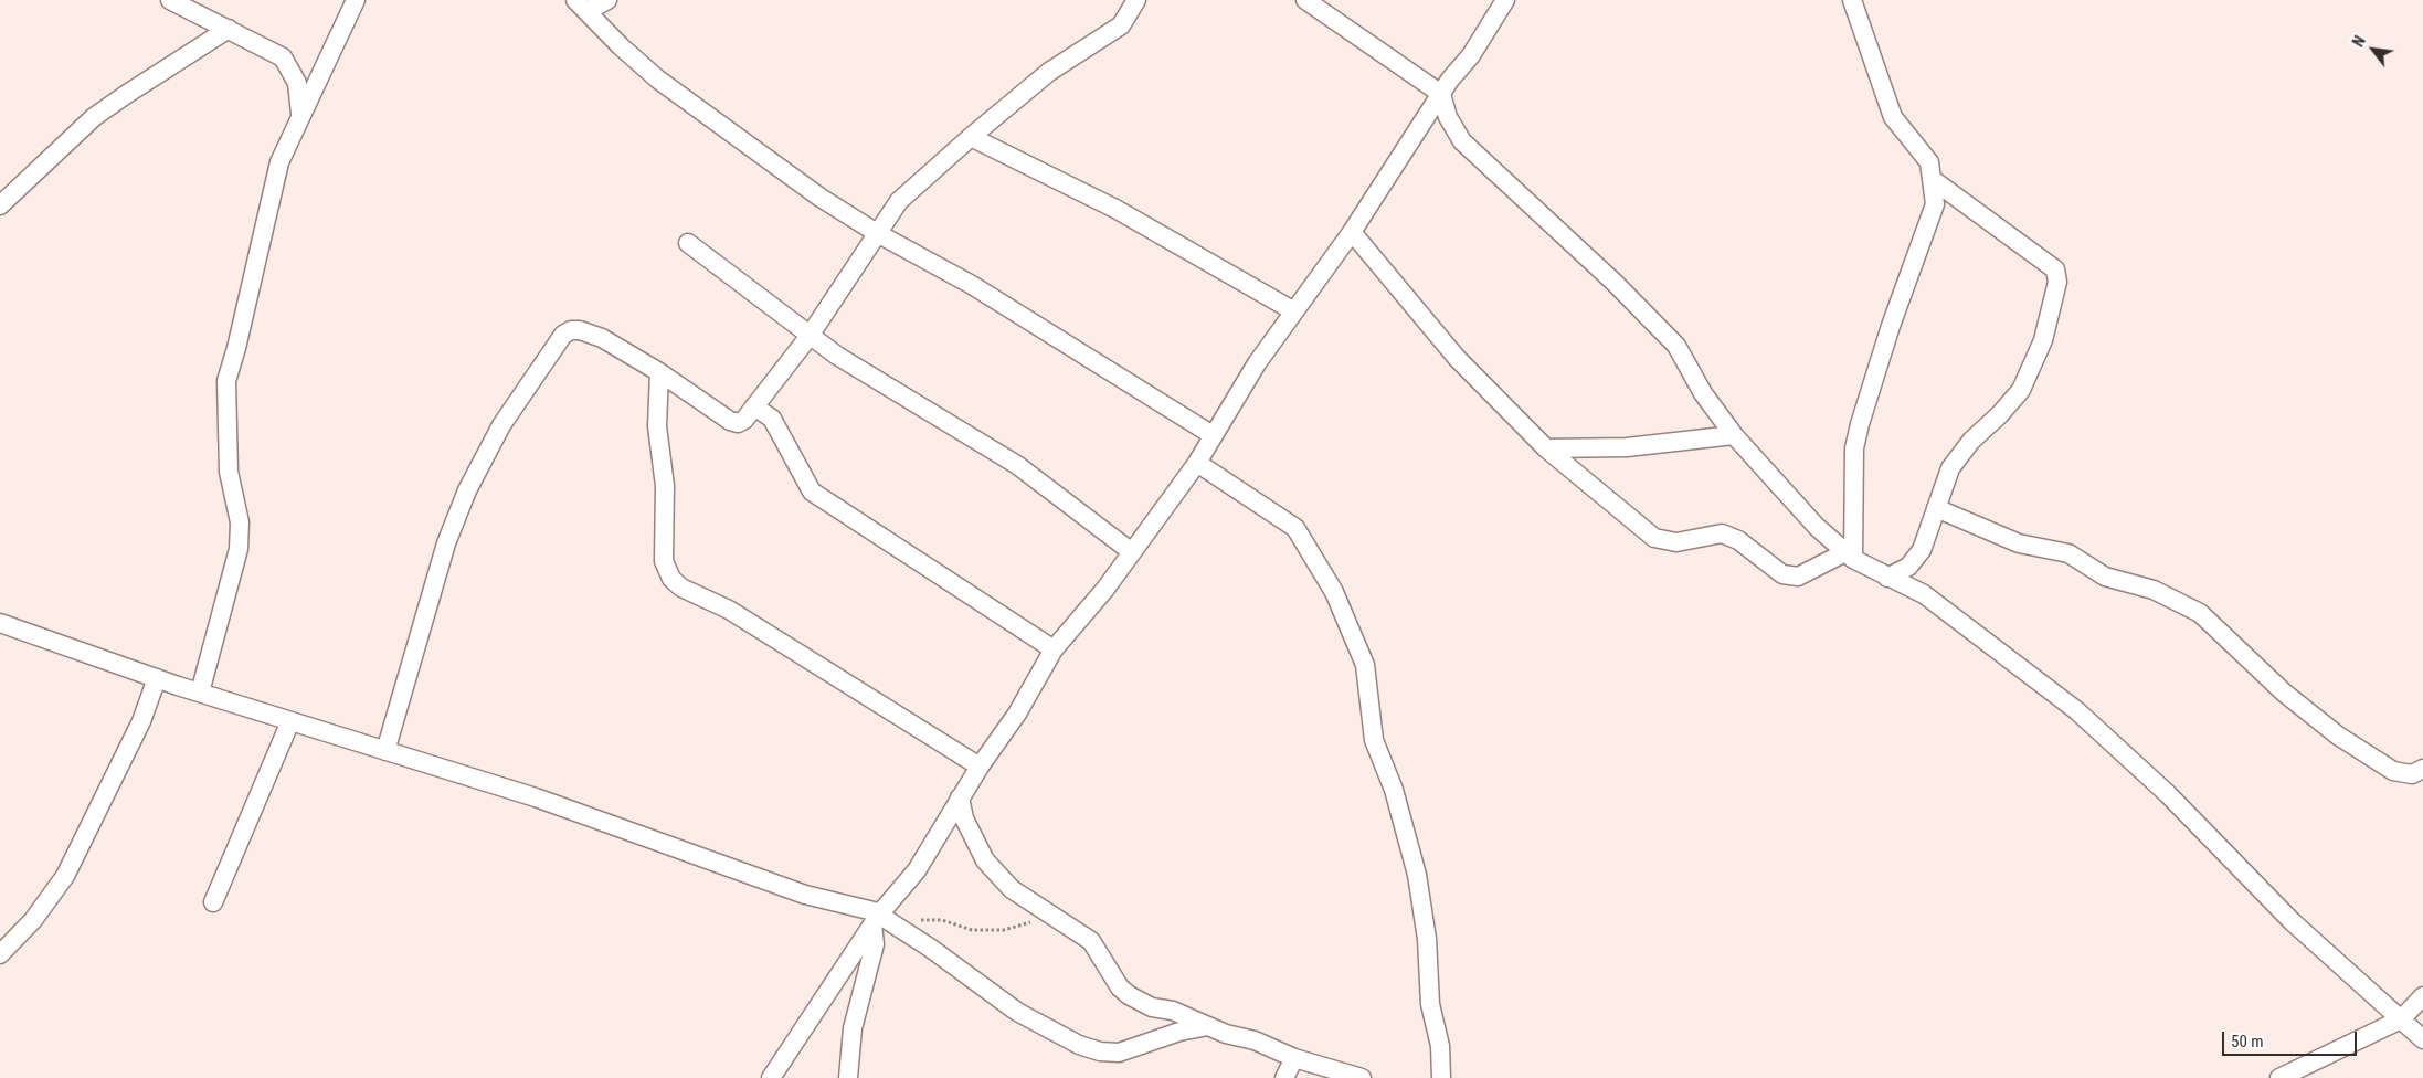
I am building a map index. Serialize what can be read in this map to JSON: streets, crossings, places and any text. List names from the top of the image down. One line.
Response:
{"scale_bar":"50 m","north":"top left"}
